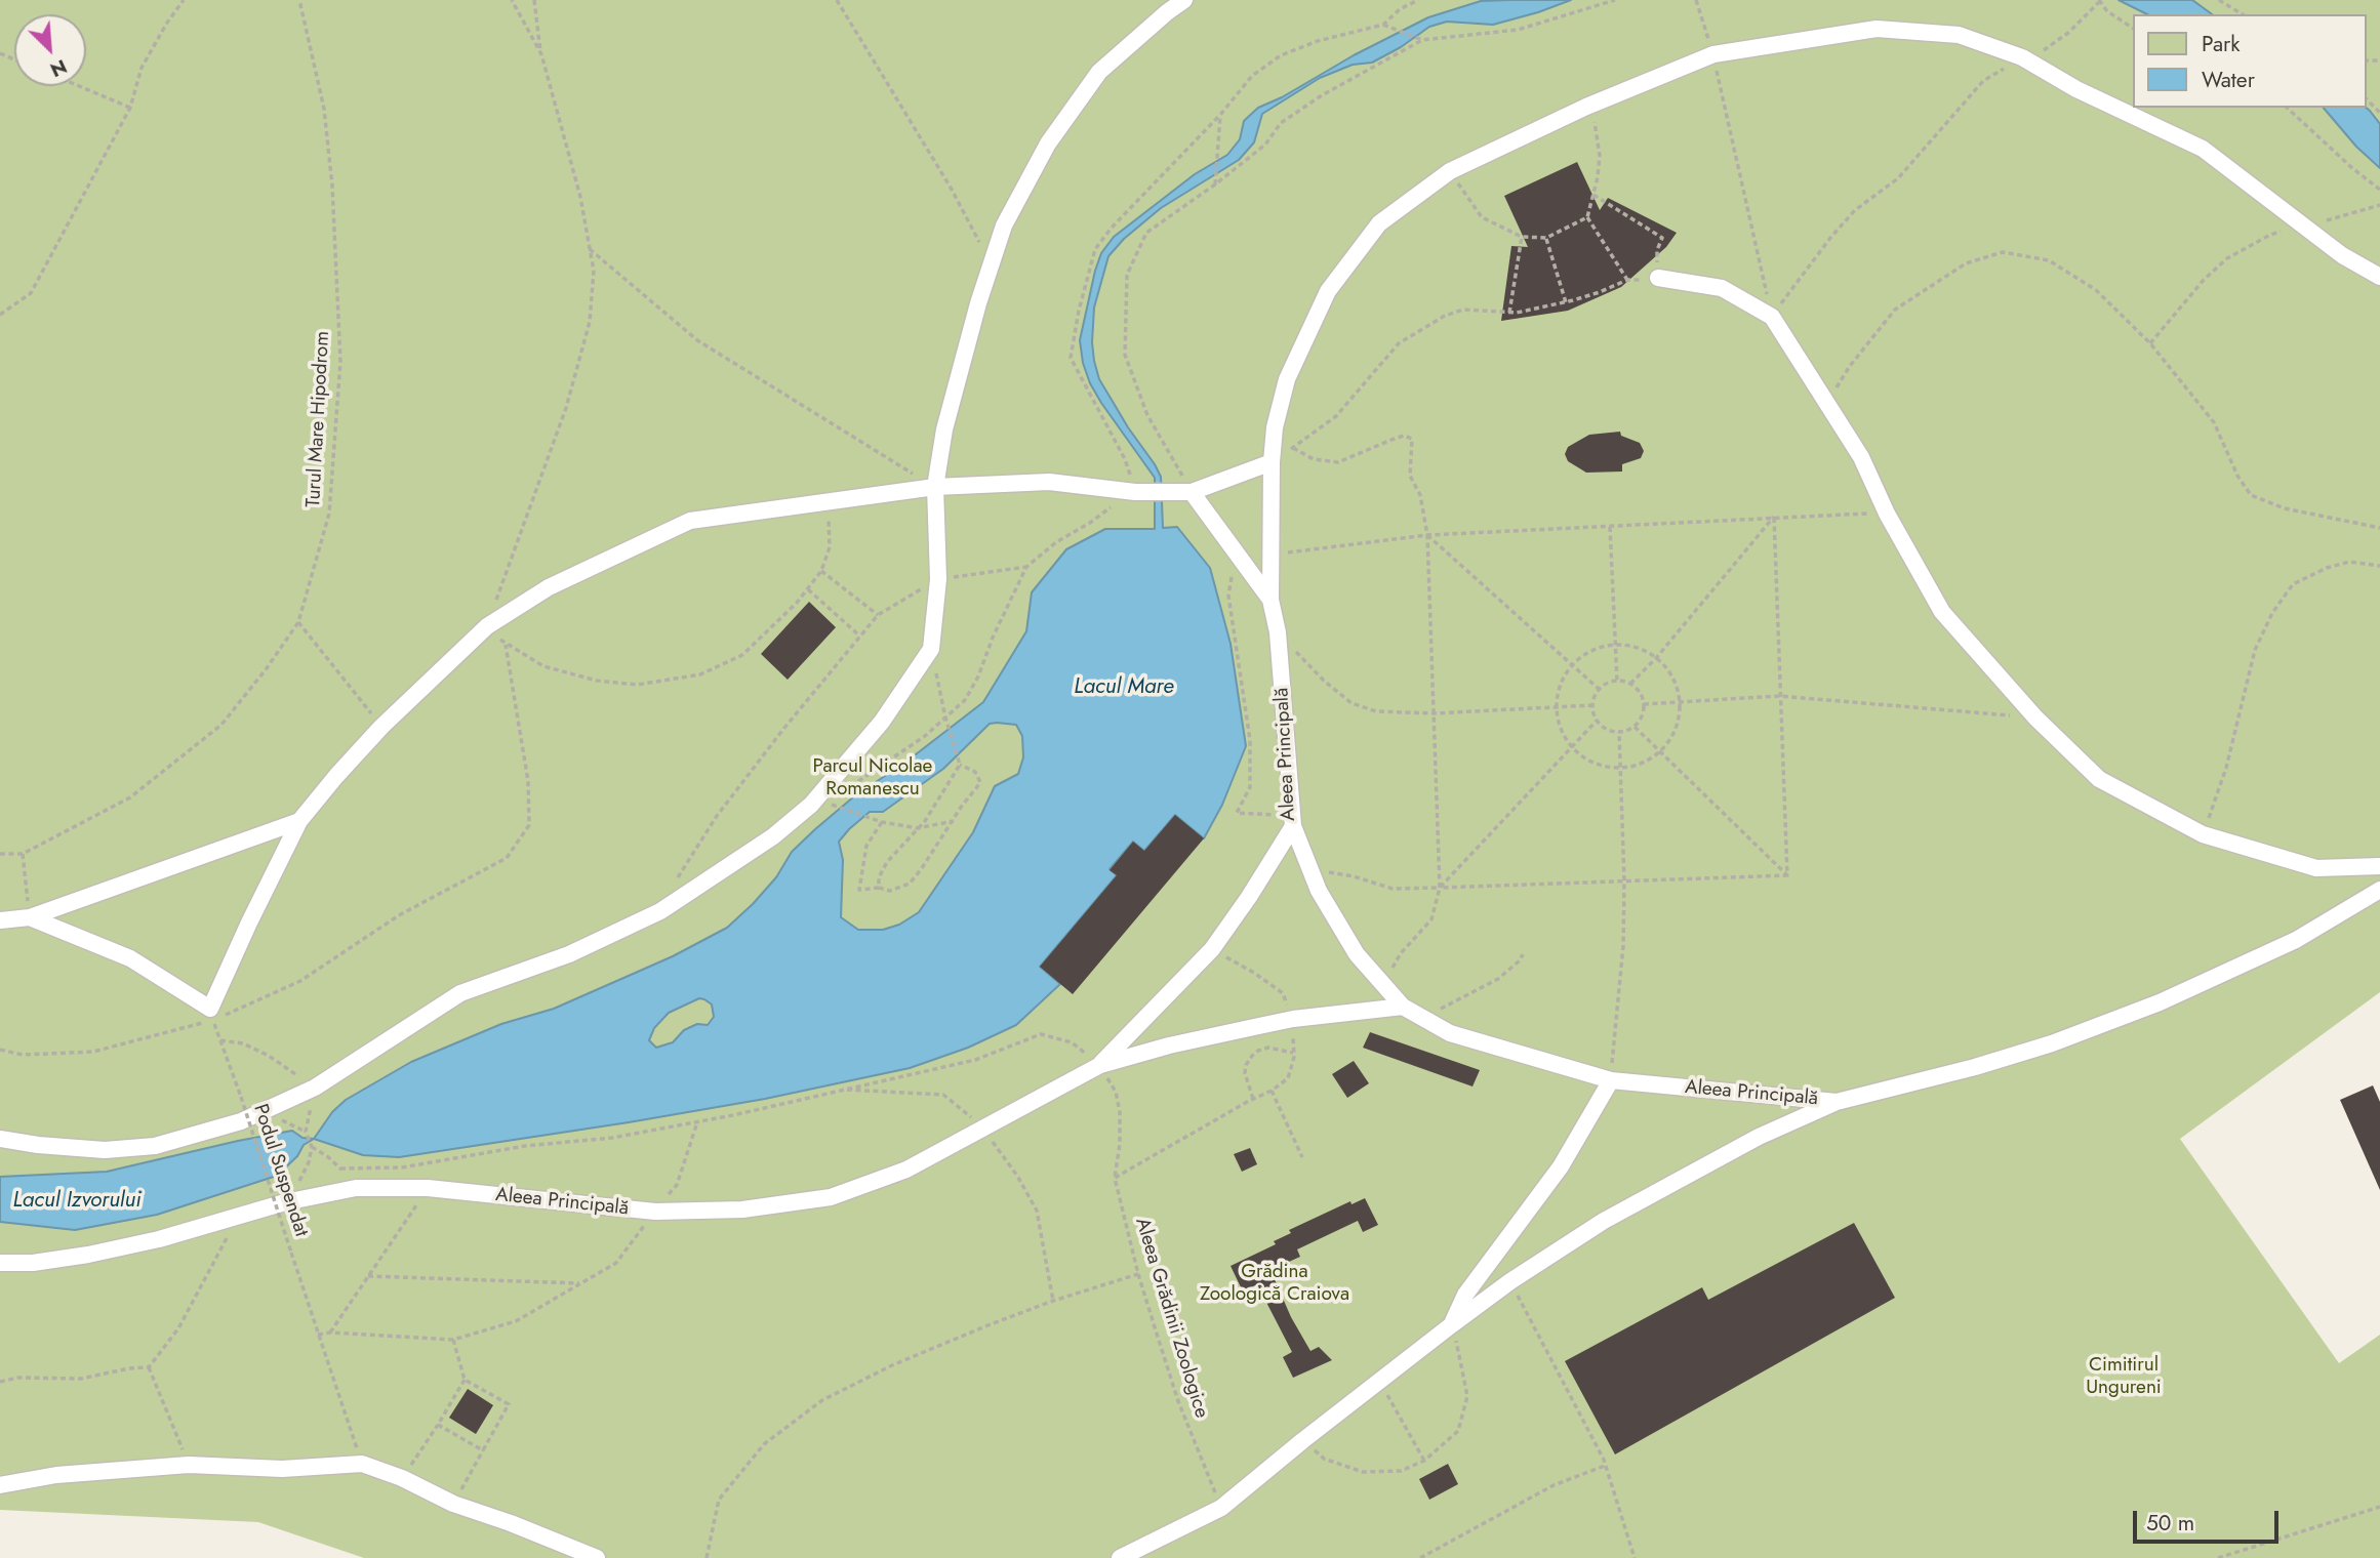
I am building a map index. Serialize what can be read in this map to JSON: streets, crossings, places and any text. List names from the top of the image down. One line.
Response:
{"streets":{"street":["Aleea Principală"],"path":["Turul Mare Hipodrom","Podul Suspendat","Aleea Grădinii Zoologice"]},"water":["Lacul Mare","Lacul Izvorului"],"parks":["Parcul Nicolae Romanescu","Grădina Zoologică Craiova","Cimitirul Ungureni"],"legend":["Park","Water"],"scale_bar":"50 m","north":"bottom right"}
